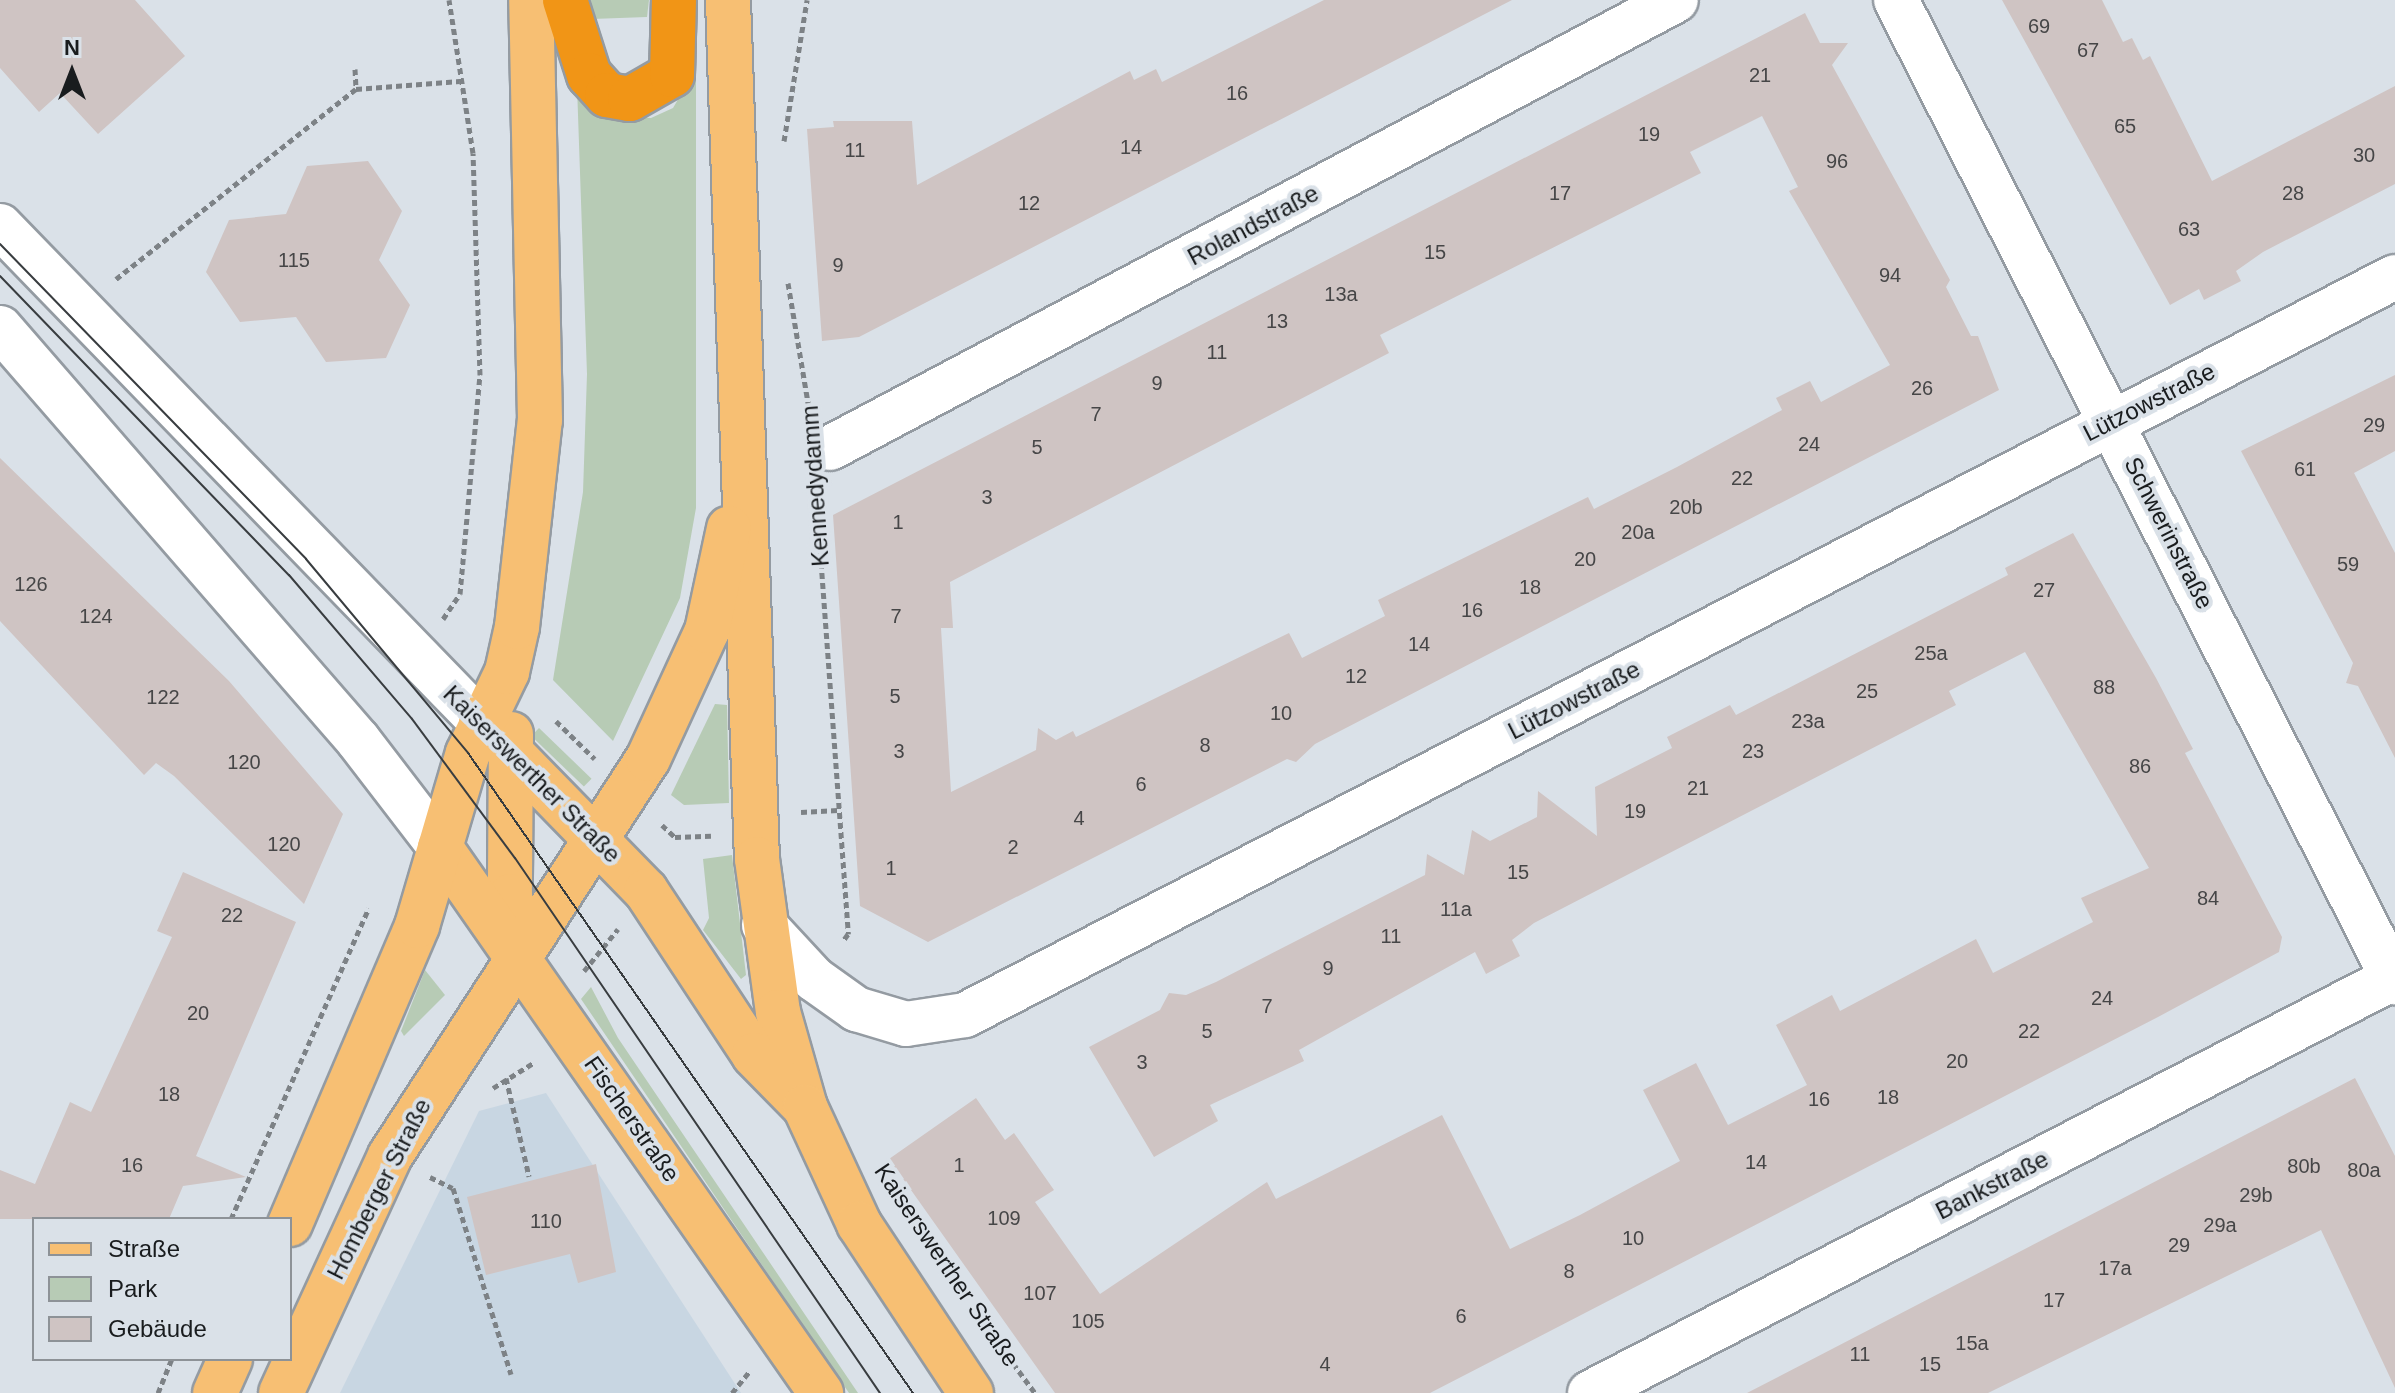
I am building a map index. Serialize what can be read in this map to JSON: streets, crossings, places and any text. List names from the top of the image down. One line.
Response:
{"streets":{"main road":["Kaiserswerther Straße","Fischerstraße","Homberger Straße"],"street":["Rolandstraße","Lützowstraße","Schwerinstraße","Bankstraße"],"path":["Kennedydamm"]},"crossings":[["Rolandstraße","Kennedydamm"],["Lützowstraße","Schwerinstraße"],["Schwerinstraße","Bankstraße"],["Kaiserswerther Straße","Homberger Straße"],["Fischerstraße","Homberger Straße"]],"house_numbers":["69","67","21","16","65","19","14","11","30","96","17","28","12","63","15","115","9","94","13a","13","11","9","26","7","29","24","5","61","22","3","20b","1","20a","20","59","126","18","27","16","124","7","14","25a","12","88","25","5","122","10","23a","8","3","23","120","86","6","21","19","4","120","2","1","15","84","11a","22","11","9","24","7","20","5","22","20","3","18","18","16","14","16","1","80b","80a","29b","109","110","29a","10","29","17a","8","107","17","6","105","15a","11","4","15"],"legend":["Straße","Park","Gebäude"],"north":"top"}
